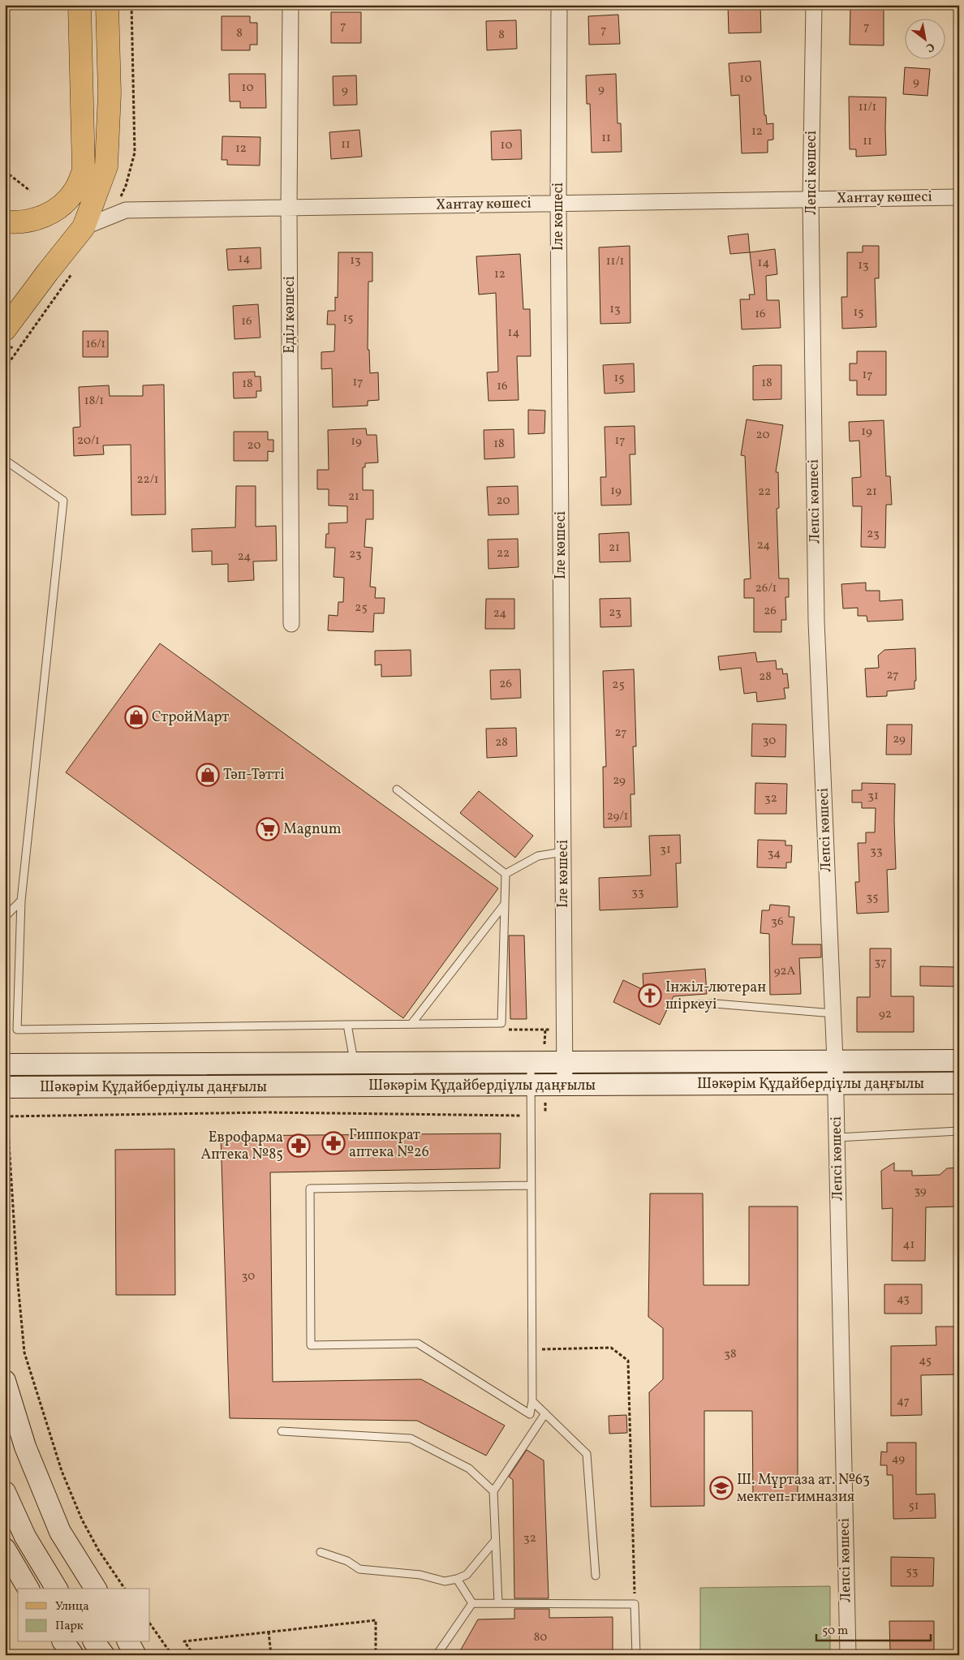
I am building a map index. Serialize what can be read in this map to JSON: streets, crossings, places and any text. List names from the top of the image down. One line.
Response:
{"streets":{"main road":["Шәкәрім Құдайбердіұлы даңғылы"],"street":["Лепсі көшесі","Хантау көшесі","Іле көшесі","Еділ көшесі"]},"crossings":[["Лепсі көшесі","Хантау көшесі"],["Лепсі көшесі","Шәкәрім Құдайбердіұлы даңғылы"],["Хантау көшесі","Іле көшесі"],["Хантау көшесі","Еділ көшесі"],["Іле көшесі","Шәкәрім Құдайбердіұлы даңғылы"]],"places":{"shop":["СтройМарт","Тәп-Тәтті"],"supermarket":["Magnum"],"church":["Інжіл-лютеран шіркеуі"],"pharmacy":["Гиппократ аптека №26","Еврофарма Аптека №85"],"school or university":["Ш. Мұртаза ат. №63 мектеп-гимназия"]},"house_numbers":["7","7","7","8","8","10","9","10","9","9","11/1","12","11","11","11","10","12","14","13","11/1","14","13","12","13","15","16","15","16","14","16/1","17","15","17","18","18","16","18/1","19","20","20/1","17","19","18","20","22/1","19","22","21","21","20","23","24","21","22","23","24","26/1","25","26","23","24","27","28","26","25","27","29","30","28","29","31","32","29/1","31","33","34","33","35","36","37","92А","92","39","41","30","43","38","45","47","49","51","32","53","80"],"legend":["Улица","Парк"],"scale_bar":"50 m","north":"bottom right"}
